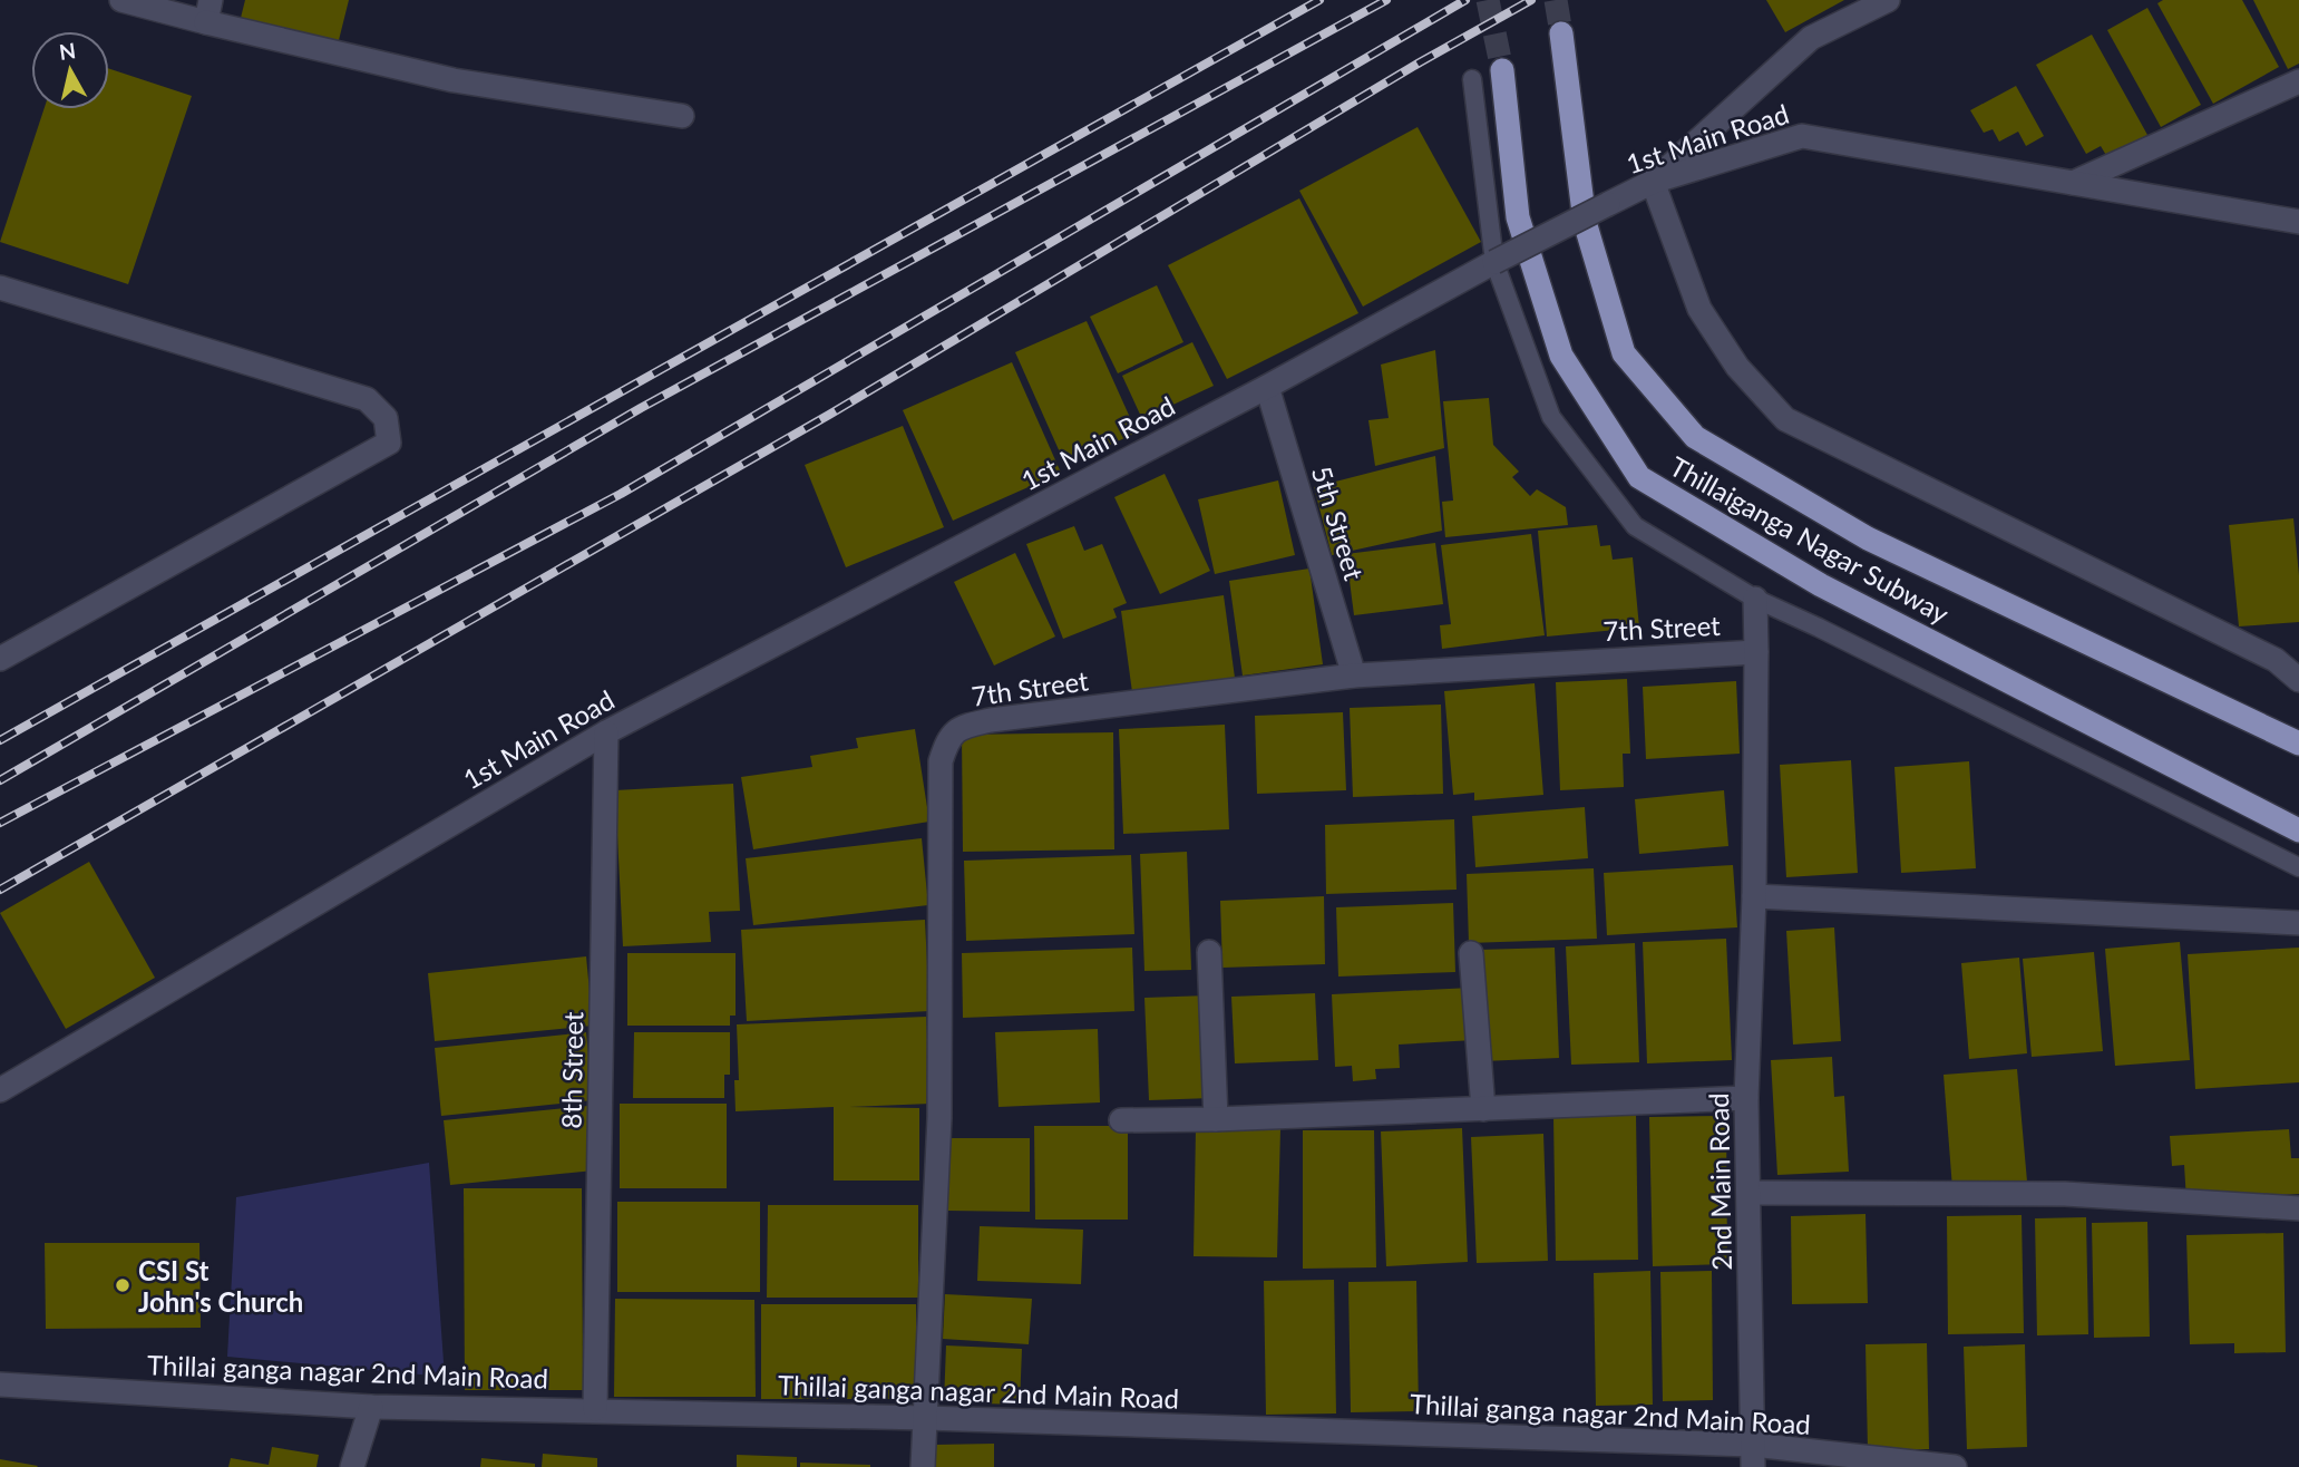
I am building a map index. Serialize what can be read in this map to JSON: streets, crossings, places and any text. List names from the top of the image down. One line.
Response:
{"streets":{"main road":["Thillaiganga Nagar Subway"],"street":["1st Main Road","5th Street","7th Street","8th Street","2nd Main Road","Thillai ganga nagar 2nd Main Road"]},"crossings":[["1st Main Road","5th Street"],["1st Main Road","8th Street"],["5th Street","7th Street"],["7th Street","2nd Main Road"],["7th Street","Thillai ganga nagar 2nd Main Road"],["8th Street","Thillai ganga nagar 2nd Main Road"],["2nd Main Road","Thillai ganga nagar 2nd Main Road"]],"places":["CSI St John's Church"],"north":"top"}
